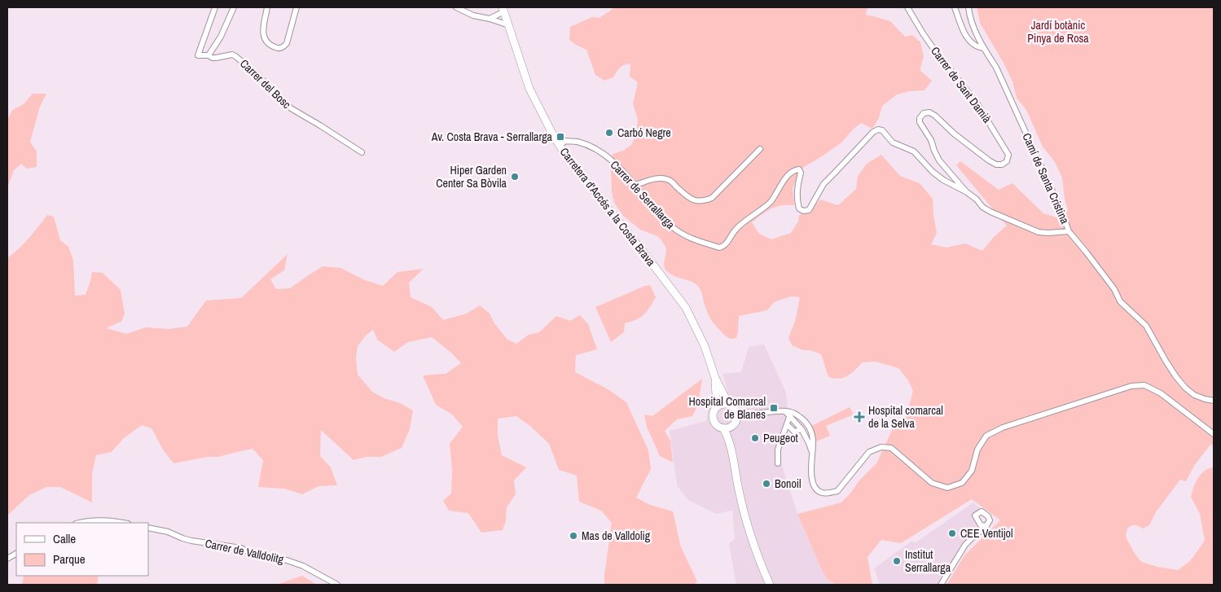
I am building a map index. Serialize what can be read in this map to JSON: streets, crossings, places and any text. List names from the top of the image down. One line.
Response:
{"streets":{"main road":["Carretera d'Accés a la Costa Brava"],"street":["Carrer del Bosc","Carrer de Sant Damià","Camí de Santa Cristina","Carrer de Serrallarga","Carrer de Valldolitg"]},"crossings":[["Carrer de Sant Damià","Carrer de Serrallarga"],["Camí de Santa Cristina","Carrer de Serrallarga"],["Carrer de Serrallarga","Carretera d'Accés a la Costa Brava"]],"parks":["Jardí botànic Pinya de Rosa"],"places":{"other":["Carbó Negre","Hiper Garden Center Sa Bòvila","Peugeot","Bonoil","CEE Ventijol","Mas de Valldolig","Institut Serrallarga"],"transit":["Av. Costa Brava - Serrallarga","Hospital Comarcal de Blanes"],"health":["Hospital comarcal de la Selva"]},"legend":["Calle","Parque"]}
